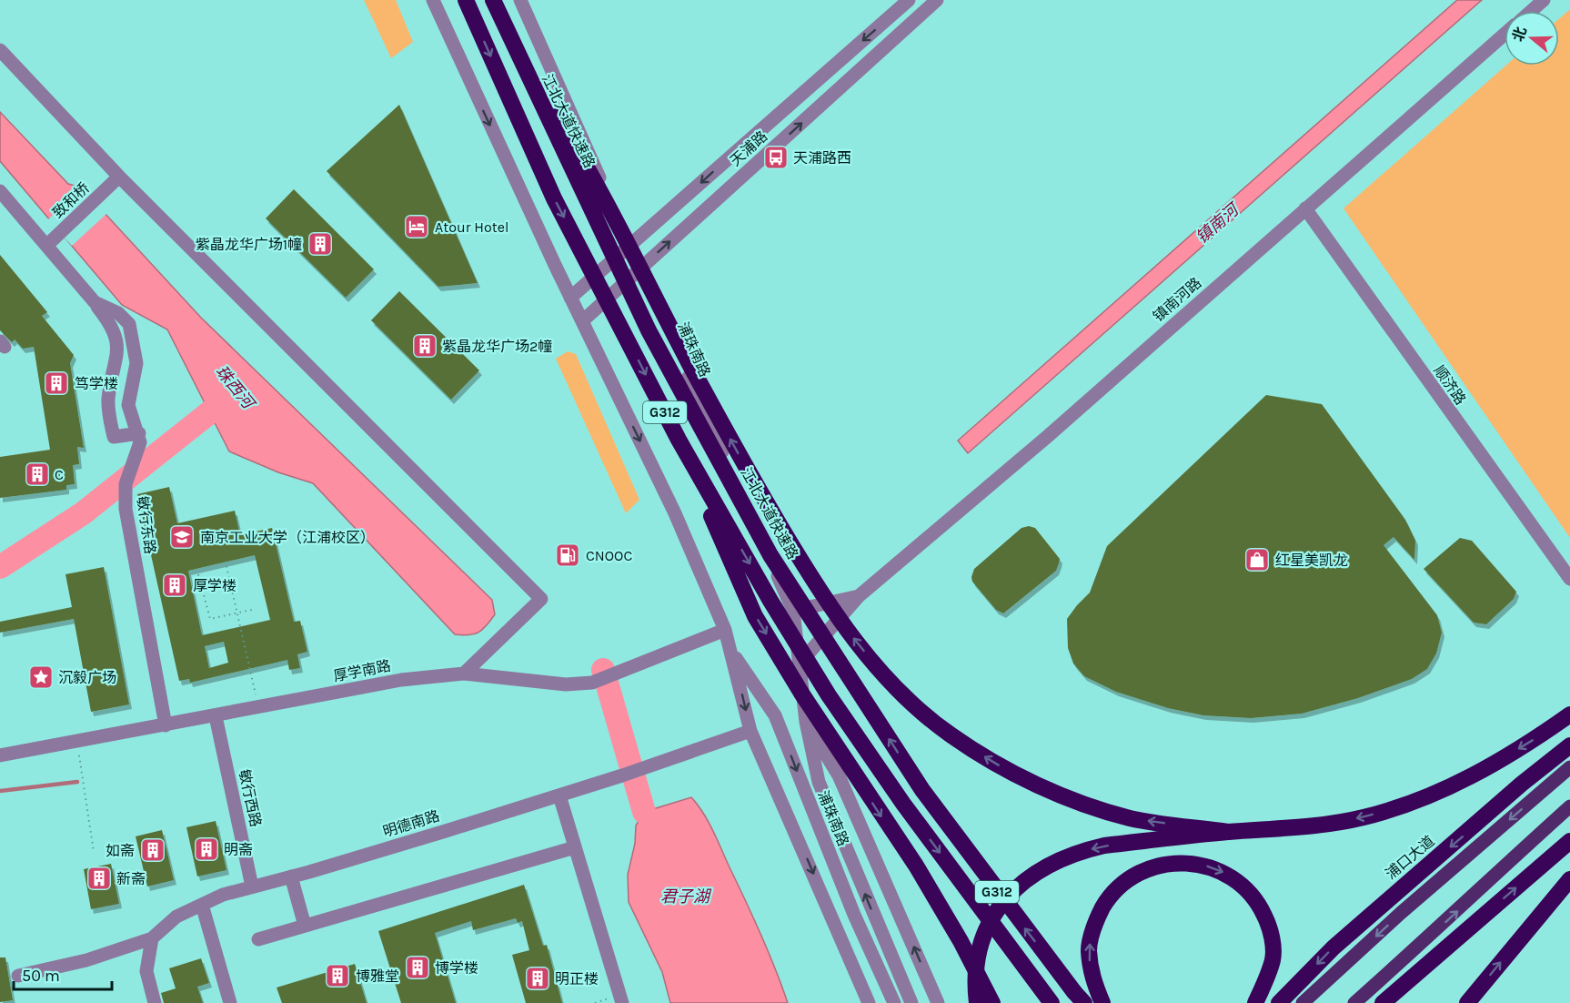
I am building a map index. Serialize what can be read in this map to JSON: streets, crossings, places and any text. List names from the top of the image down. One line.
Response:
{"streets":{"highway":["江北大道快速路","G312","浦口大道"],"street":["天浦路","致和桥","镇南河路","浦珠南路","顺济路","敏行东路","厚学南路","敏行西路","明德南路"]},"crossings":[["天浦路","浦珠南路"],["致和桥","敏行东路"],["镇南河路","浦珠南路"],["镇南河路","顺济路"],["浦珠南路","厚学南路"],["浦珠南路","明德南路"],["敏行东路","厚学南路"],["厚学南路","敏行西路"],["敏行西路","明德南路"]],"water":["镇南河","珠西河","君子湖"],"places":{"bus stop":["天浦路西"],"hotel":["Atour Hotel"],"building":["紫晶龙华广场1幢","紫晶龙华广场2幢","笃学楼","C","厚学楼","明斋","如斋","新斋","博学楼","博雅堂","明正楼"],"school or university":["南京工业大学（江浦校区）"],"fuel station":["CNOOC"],"shop":["红星美凯龙"],"place":["沉毅广场"]},"scale_bar":"50 m","north":"left"}
